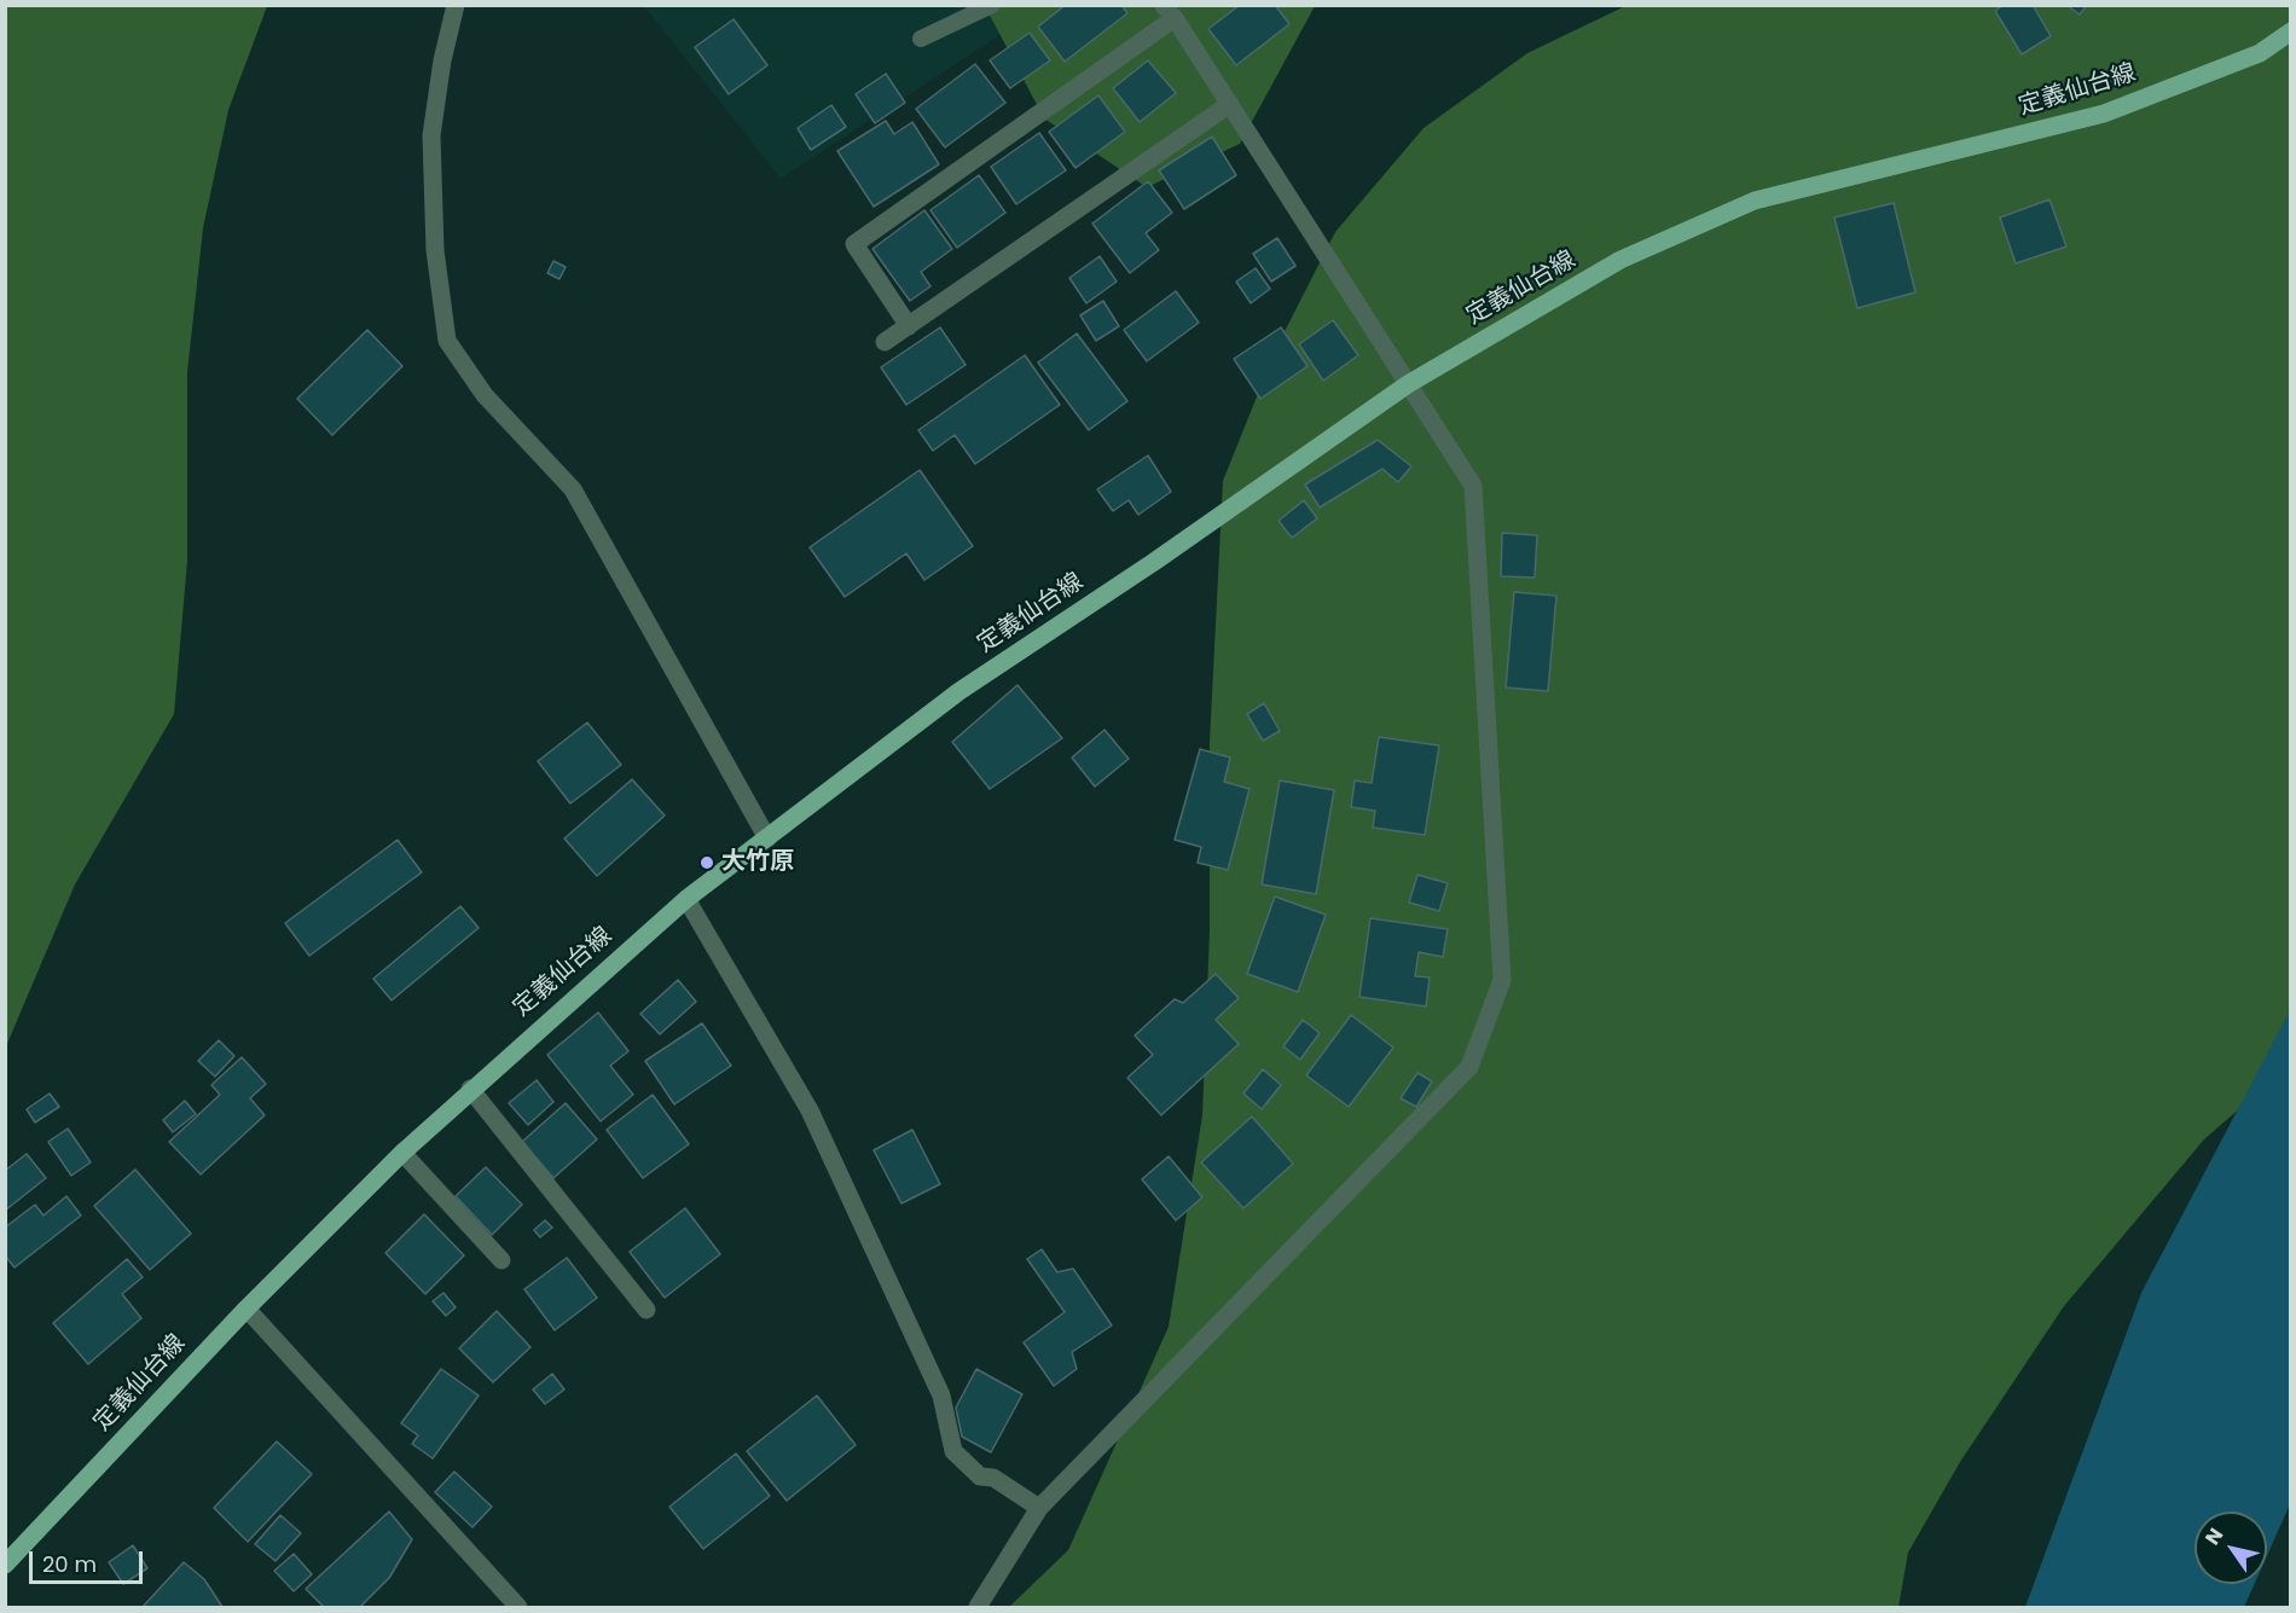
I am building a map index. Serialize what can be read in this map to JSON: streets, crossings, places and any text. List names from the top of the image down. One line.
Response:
{"streets":{"main road":["定義仙台線"]},"places":["大竹原"],"scale_bar":"20 m","north":"top left"}
